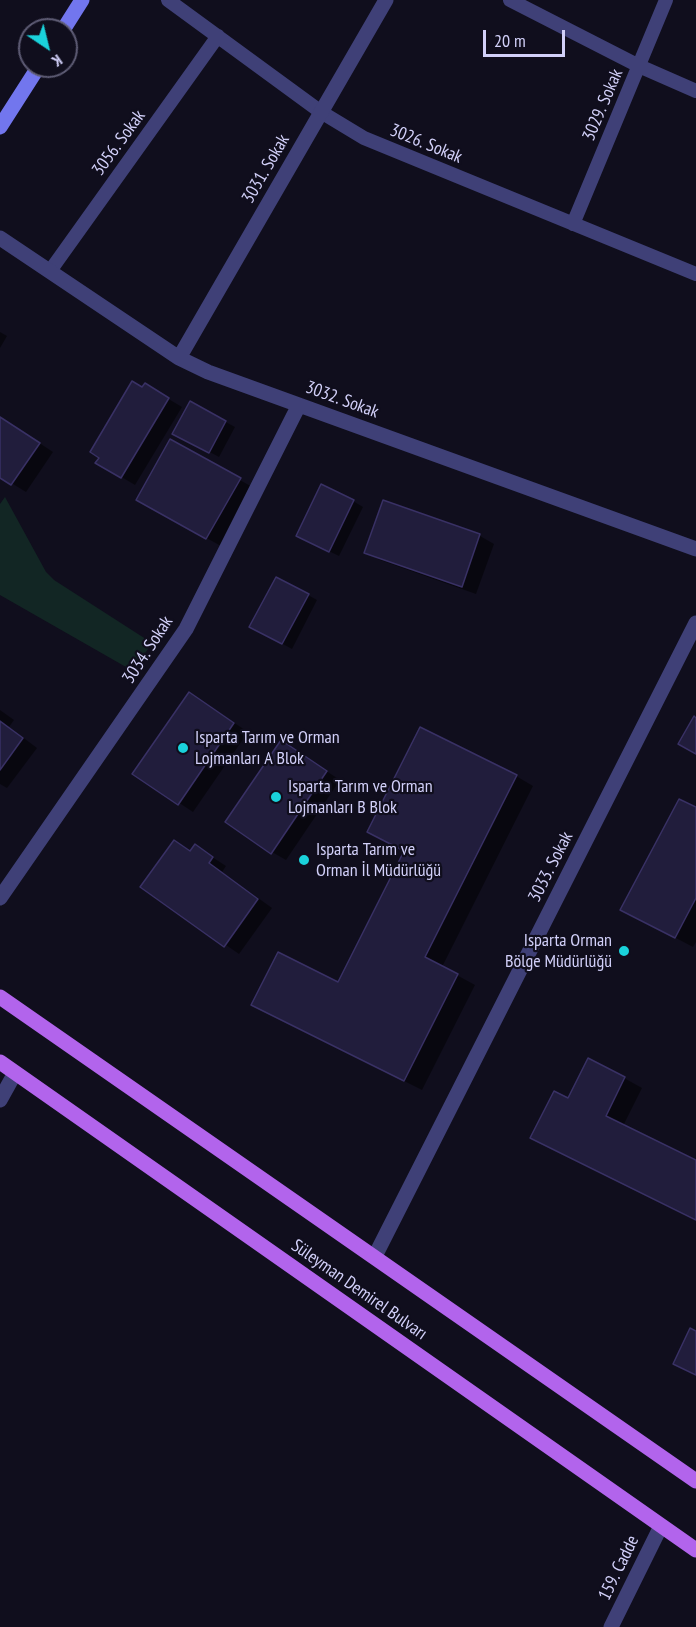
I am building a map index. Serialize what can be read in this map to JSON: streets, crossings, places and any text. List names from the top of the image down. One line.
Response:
{"streets":{"main road":["Süleyman Demirel Bulvarı"],"street":["3031. Sokak","3032. Sokak","3034. Sokak","3033. Sokak","159. Cadde"],"lane":["3029. Sokak","3056. Sokak","3026. Sokak"]},"crossings":[["3029. Sokak","3026. Sokak"],["3056. Sokak","3026. Sokak"],["3056. Sokak","3032. Sokak"],["3026. Sokak","3031. Sokak"],["3031. Sokak","3032. Sokak"],["3032. Sokak","3034. Sokak"],["Süleyman Demirel Bulvarı","159. Cadde"]],"places":["Isparta Tarım ve Orman Lojmanları A Blok","Isparta Tarım ve Orman Lojmanları B Blok","Isparta Tarım ve Orman İl Müdürlüğü","Isparta Orman Bölge Müdürlüğü"],"scale_bar":"20 m","north":"bottom right"}
